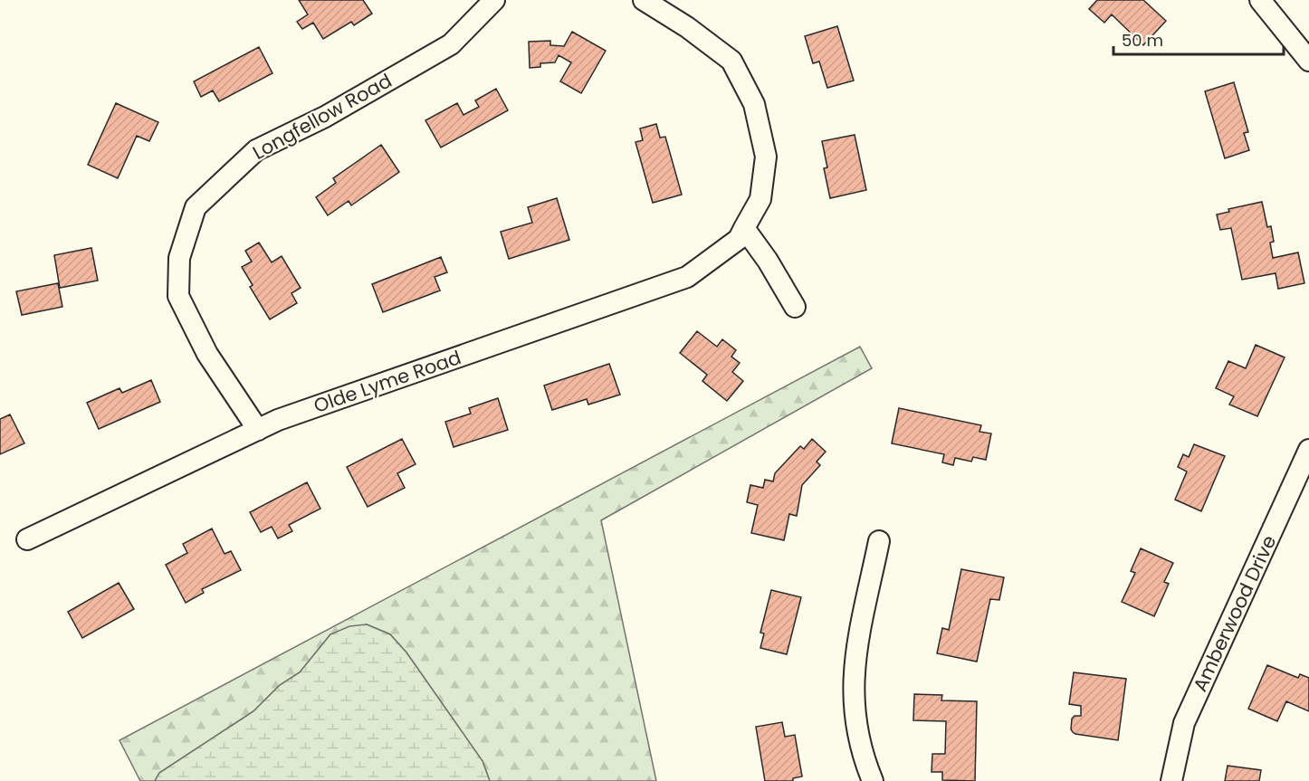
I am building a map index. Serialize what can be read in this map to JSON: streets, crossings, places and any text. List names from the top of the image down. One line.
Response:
{"streets":{"street":["Longfellow Road","Olde Lyme Road","Amberwood Drive"]},"crossings":[["Longfellow Road","Olde Lyme Road"]],"scale_bar":"50 m"}
